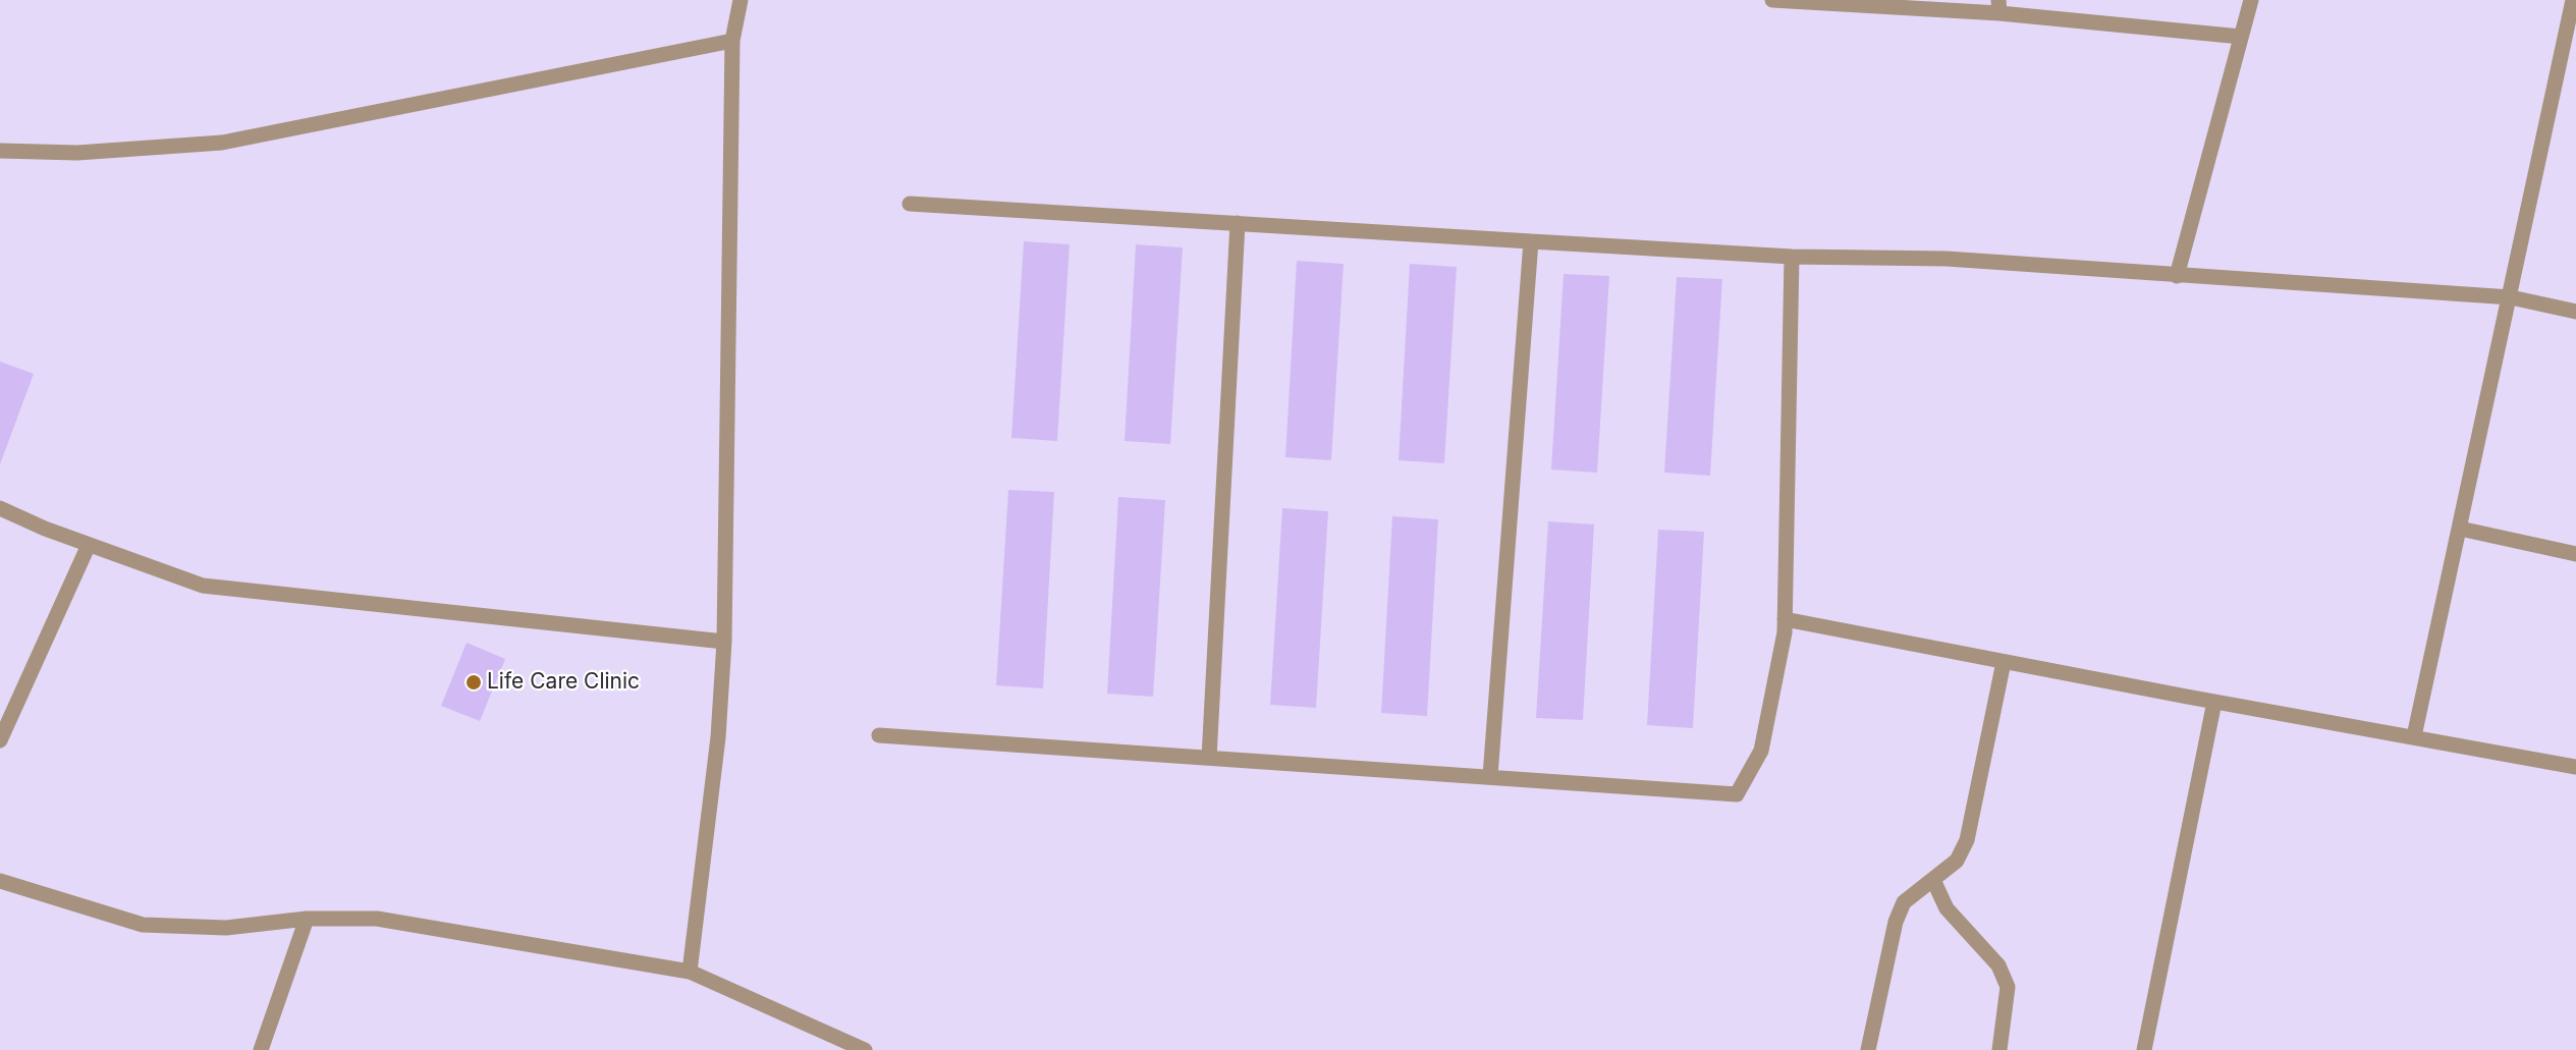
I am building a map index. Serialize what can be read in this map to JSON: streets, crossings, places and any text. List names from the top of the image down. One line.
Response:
{"places":["Life Care Clinic"]}
